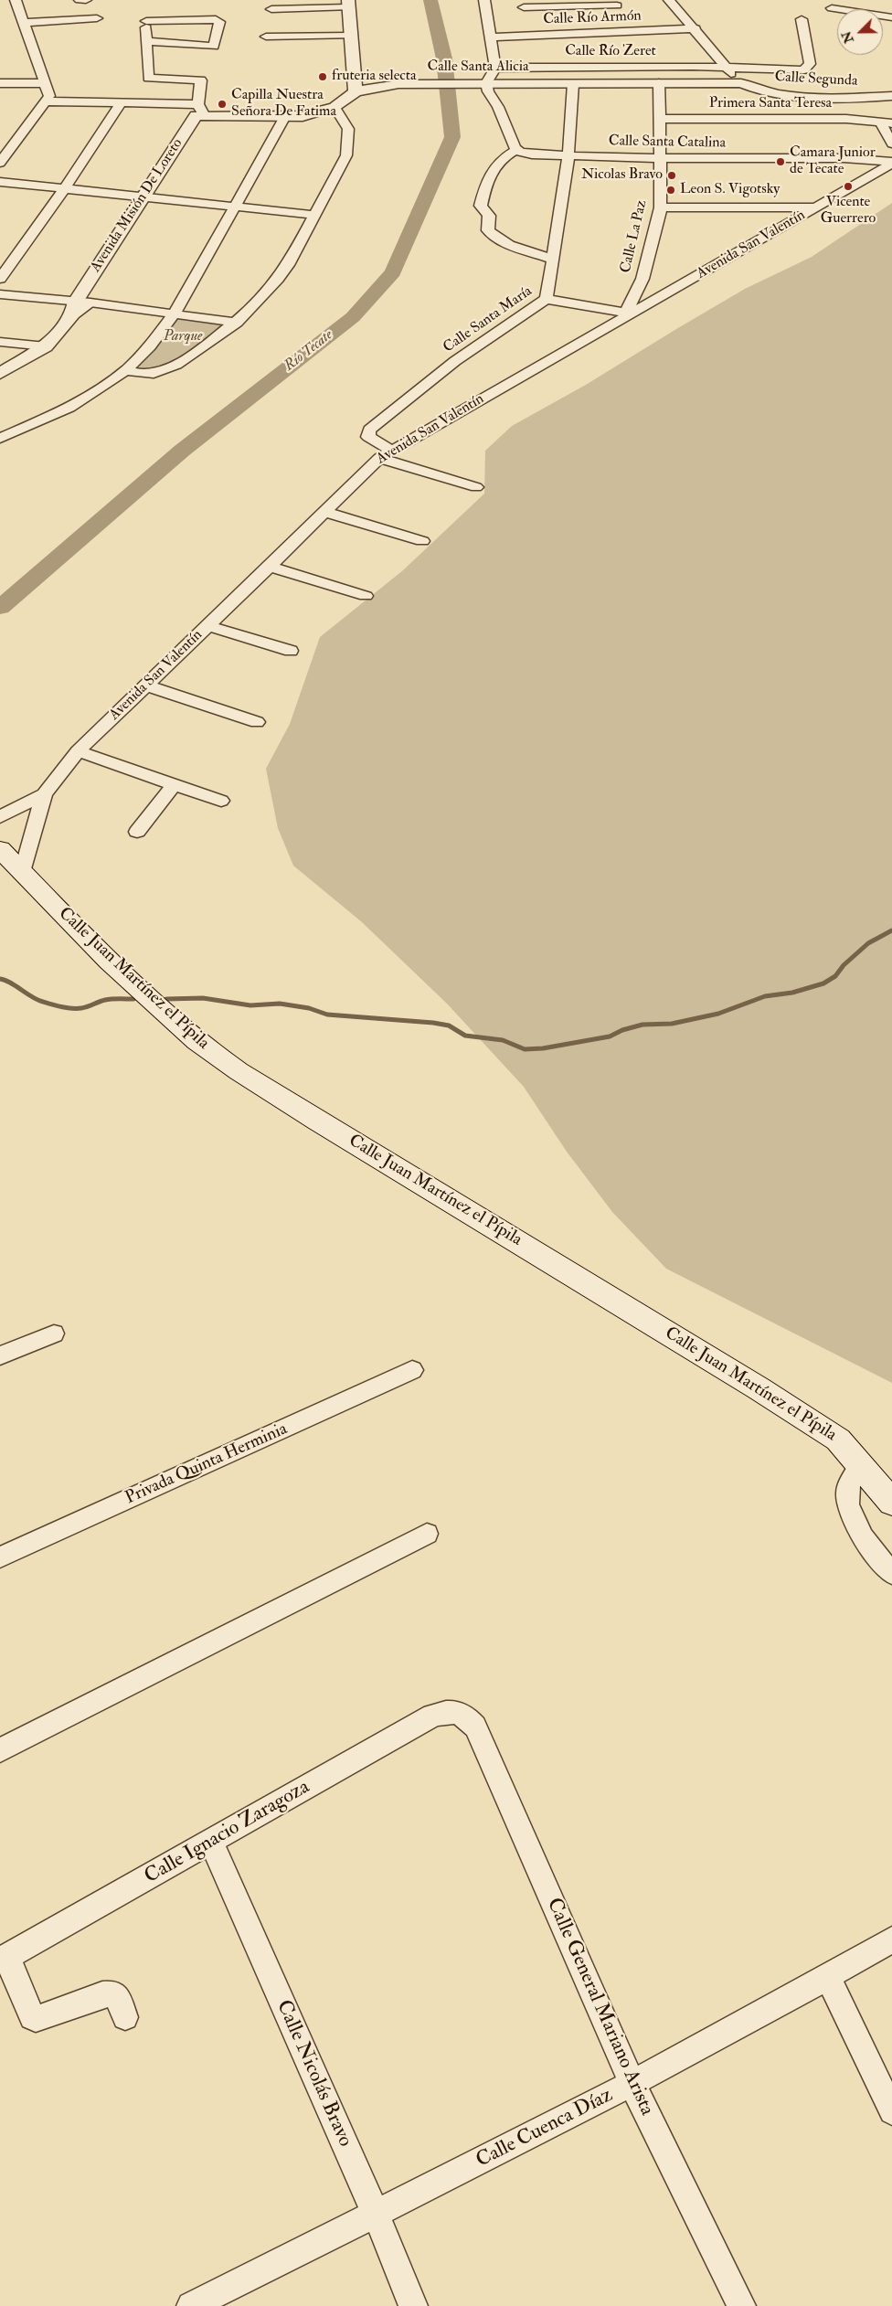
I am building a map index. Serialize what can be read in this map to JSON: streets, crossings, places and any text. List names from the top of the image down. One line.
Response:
{"streets":{"main road":["Calle Juan Martínez el Pípila"],"street":["Calle Río Armón","Calle Río Zeret","Calle Santa Alicia","Calle Segunda","Primera Santa Teresa","Calle Santa Catalina","Avenida Misión De Loreto","Calle La Paz","Avenida San Valentín","Calle Santa María","Privada Quinta Herminia","Calle Ignacio Zaragoza","Calle General Mariano Arista","Calle Nicolás Bravo","Calle Cuenca Díaz"]},"crossings":[["Calle Río Armón","Calle Segunda"],["Calle Río Zeret","Calle Segunda"],["Calle Santa Alicia","Calle Segunda"],["Calle Santa Alicia","Avenida Misión De Loreto"],["Calle Santa Alicia","Calle La Paz"],["Calle Santa Alicia","Calle Santa María"],["Primera Santa Teresa","Calle La Paz"],["Calle Santa Catalina","Calle La Paz"],["Calle Santa Catalina","Avenida San Valentín"],["Calle Santa Catalina","Calle Santa María"],["Calle La Paz","Avenida San Valentín"],["Avenida San Valentín","Calle Santa María"],["Avenida San Valentín","Calle Juan Martínez el Pípila"],["Calle Ignacio Zaragoza","Calle General Mariano Arista"],["Calle Ignacio Zaragoza","Calle Nicolás Bravo"],["Calle General Mariano Arista","Calle Cuenca Díaz"],["Calle Nicolás Bravo","Calle Cuenca Díaz"]],"water":["Río Tecate"],"parks":["Parque"],"places":["fruteria selecta","Capilla Nuestra Señora De Fatima","Camara Junior de Tecate","Nicolas Bravo","Vicente Guerrero","Leon S. Vigotsky"],"north":"bottom left"}
